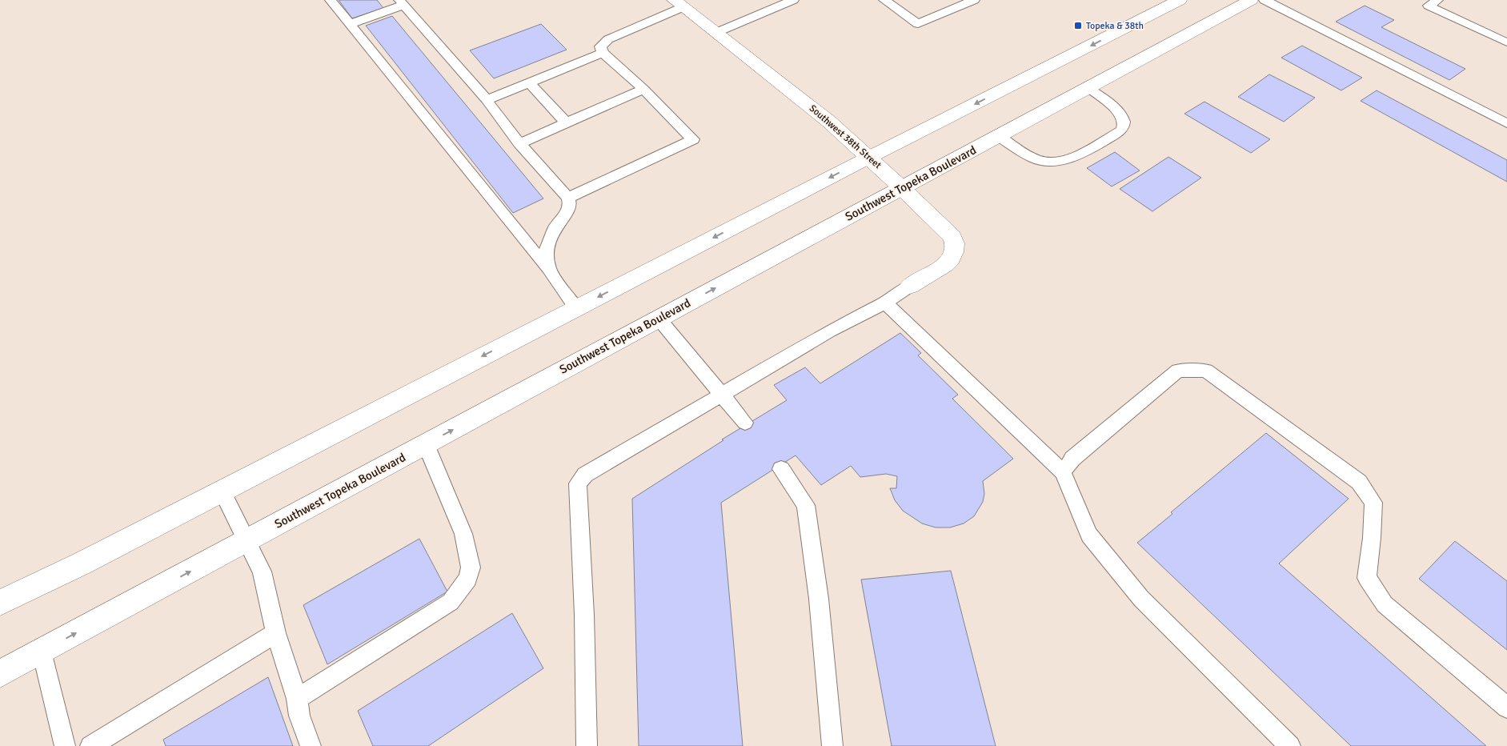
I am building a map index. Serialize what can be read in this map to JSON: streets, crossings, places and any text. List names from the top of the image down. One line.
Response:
{"streets":{"main road":["Southwest 38th Street","Southwest Topeka Boulevard"]},"crossings":[["Southwest 38th Street","Southwest Topeka Boulevard"]],"places":{"transit":["Topeka & 38th"]}}
